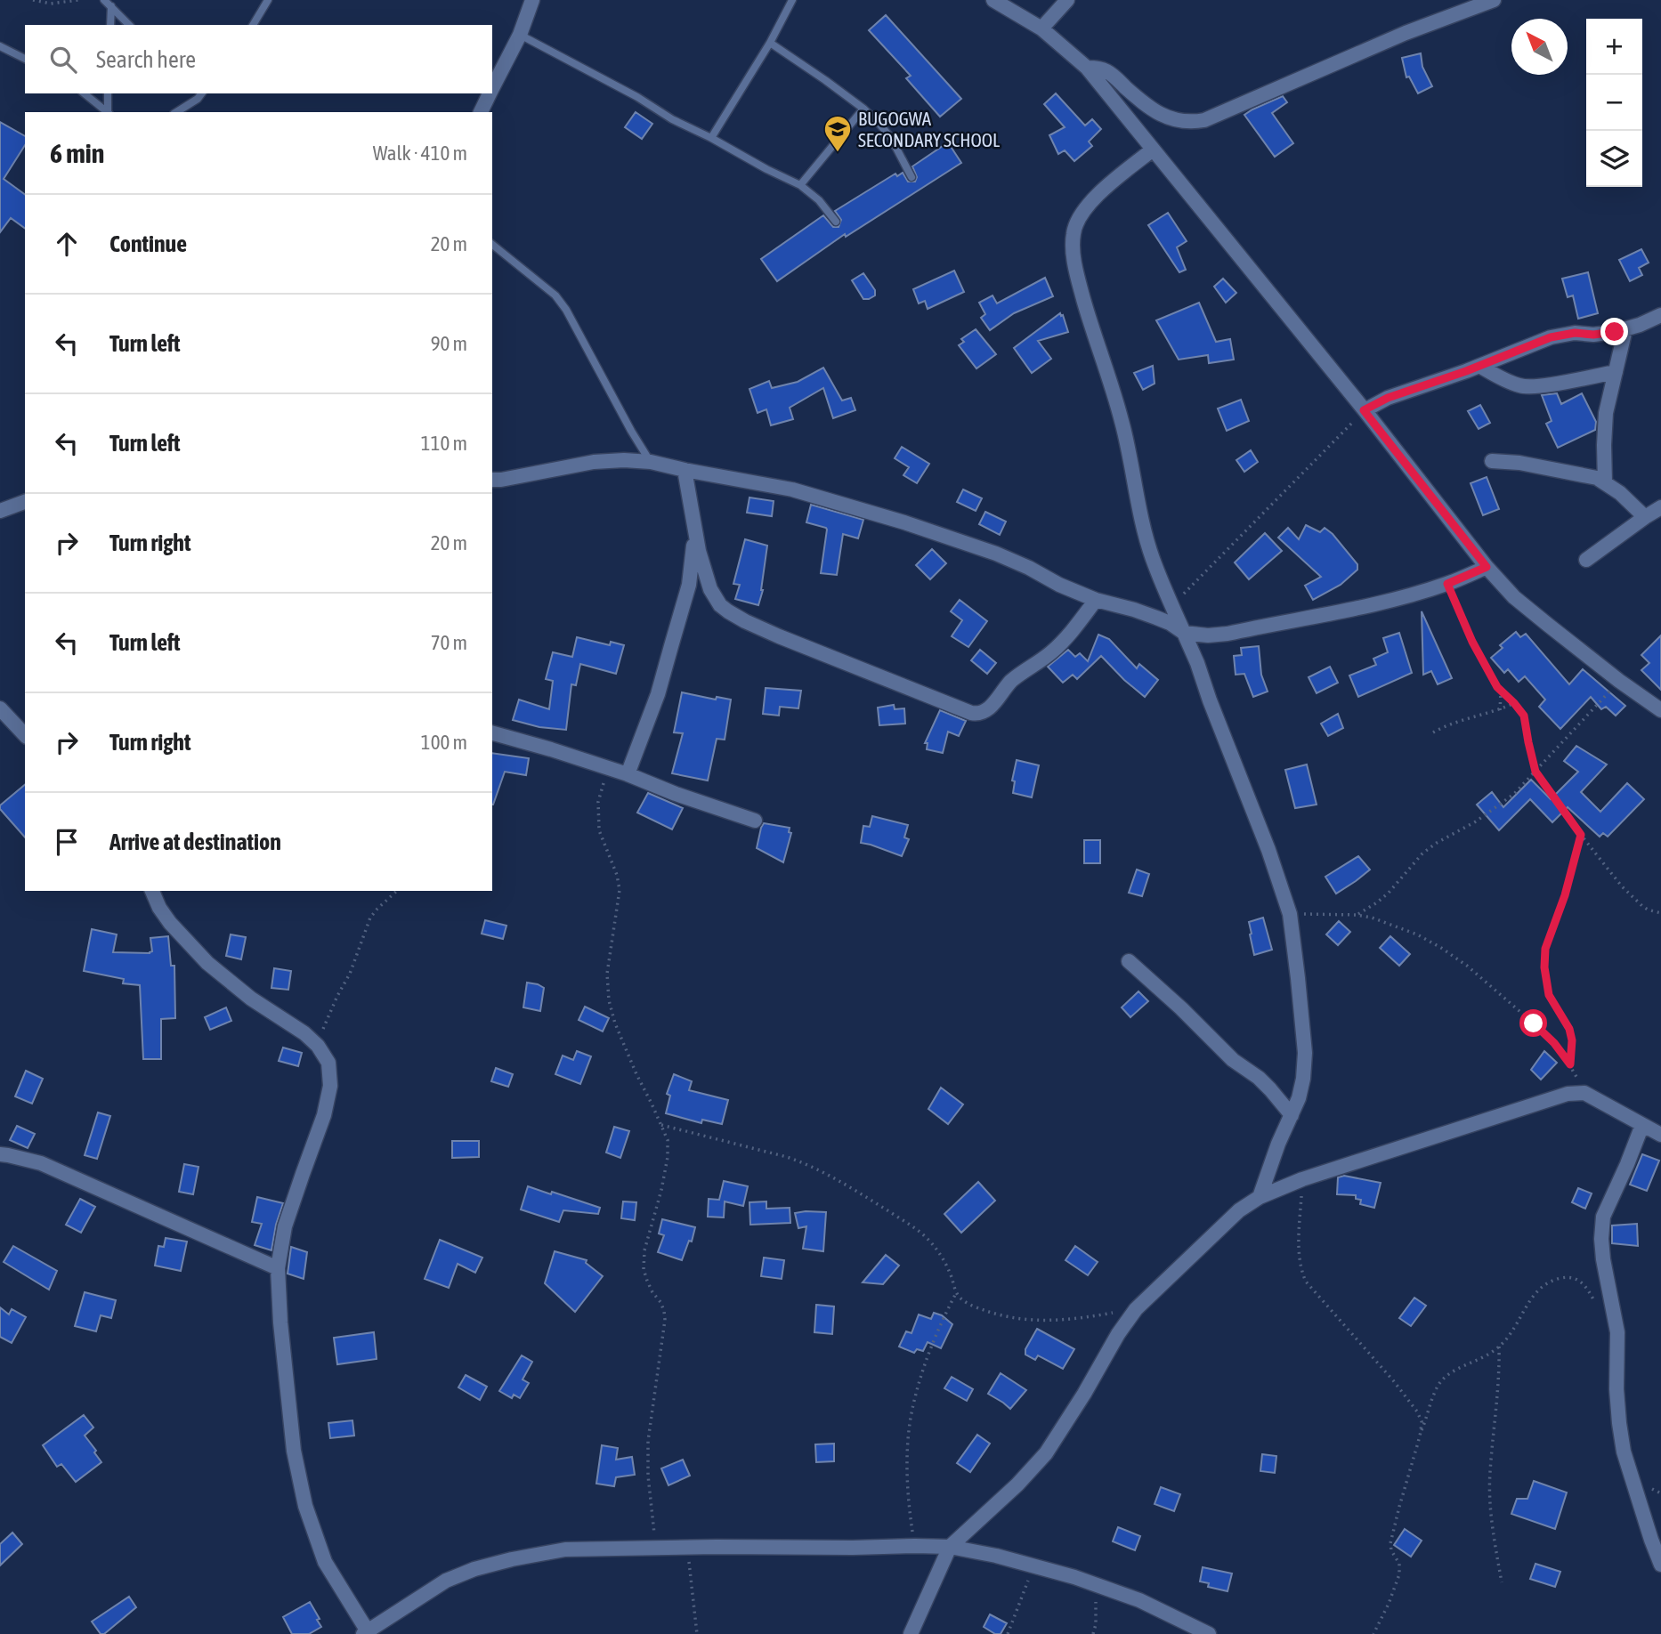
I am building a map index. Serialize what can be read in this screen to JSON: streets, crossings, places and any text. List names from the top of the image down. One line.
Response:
{"places":{"school or university":["BUGOGWA SECONDARY SCHOOL"]},"north":"top left","page":{"map_buttons":["+","−"],"search":"Search here","heading":["6 min","Walk · 410 m"],"list":[["Continue","20 m"],["Turn left","90 m"],["Turn left","110 m"],["Turn right","20 m"],["Turn left","70 m"],["Turn right","100 m"],"Arrive at destination"]}}
